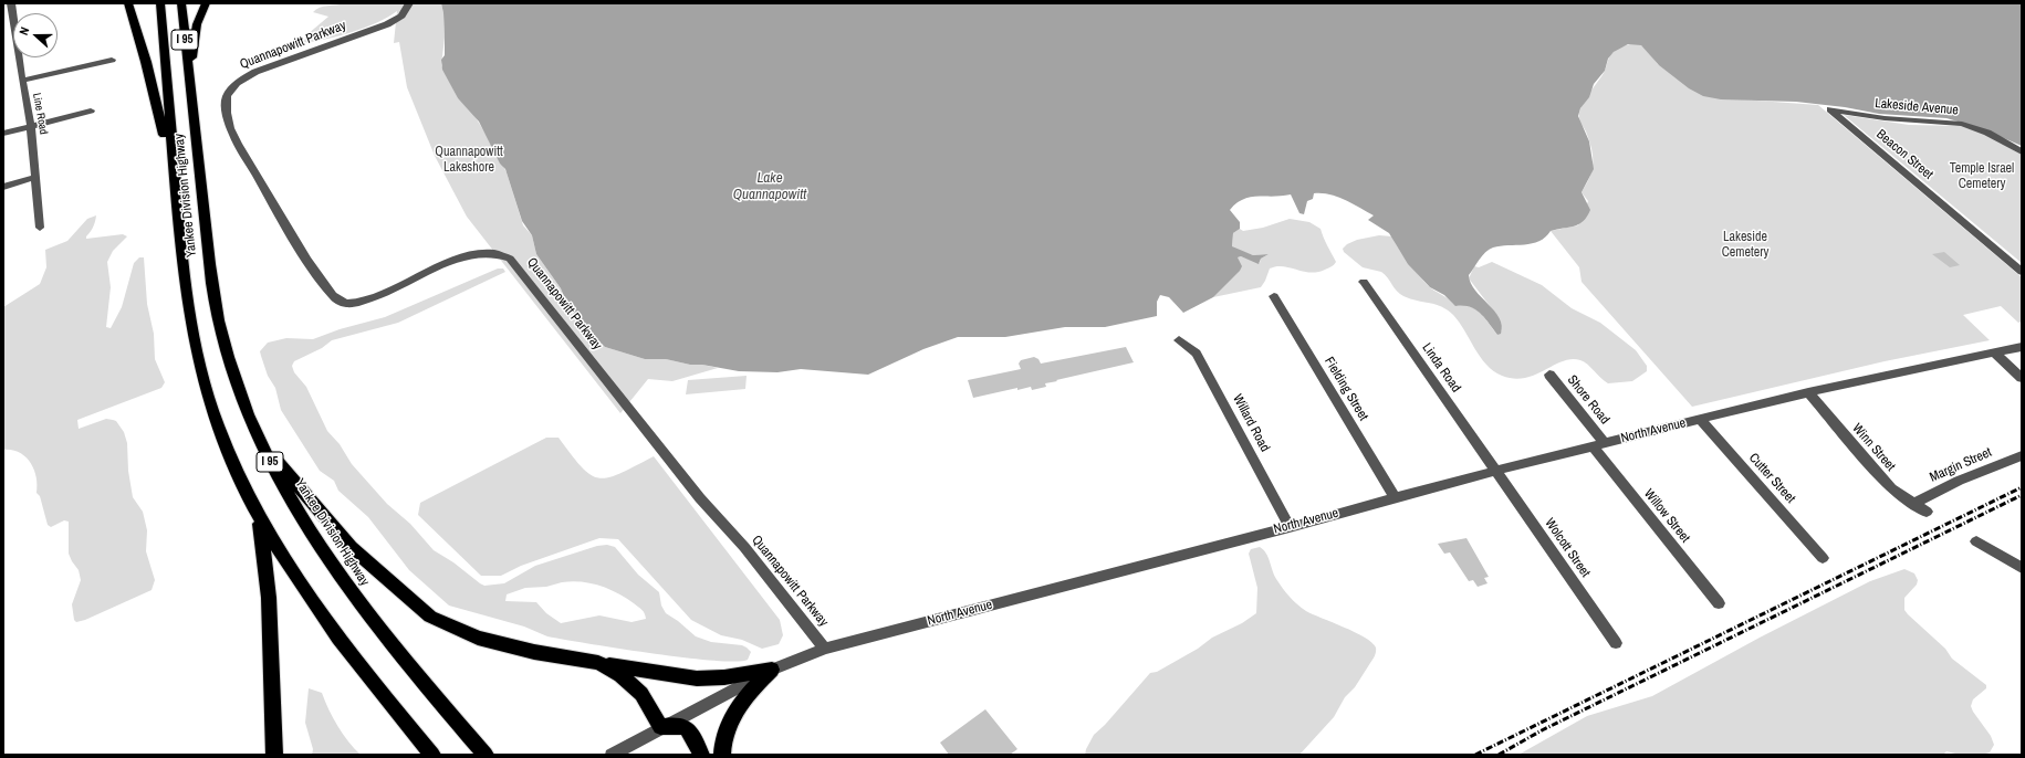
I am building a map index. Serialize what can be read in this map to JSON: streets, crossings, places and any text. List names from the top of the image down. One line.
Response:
{"streets":{"highway":["I 95","Yankee Division Highway"],"street":["Quannapowitt Parkway","Lakeside Avenue","Line Road","Beacon Street","Linda Road","Fielding Street","Shore Road","Willard Road","North Avenue","Winn Street","Margin Street","Cutter Street","Willow Street","Wolcott Street"]},"crossings":[["Quannapowitt Parkway","North Avenue"],["Lakeside Avenue","Beacon Street"],["Linda Road","North Avenue"],["Linda Road","Wolcott Street"],["Fielding Street","North Avenue"],["Shore Road","North Avenue"],["Shore Road","Willow Street"],["Willard Road","North Avenue"],["North Avenue","Winn Street"],["North Avenue","Cutter Street"],["North Avenue","Willow Street"],["North Avenue","Wolcott Street"],["Winn Street","Margin Street"]],"water":["Lake Quannapowitt"],"parks":["Quannapowitt Lakeshore","Temple Israel Cemetery","Lakeside Cemetery"],"north":"left"}
